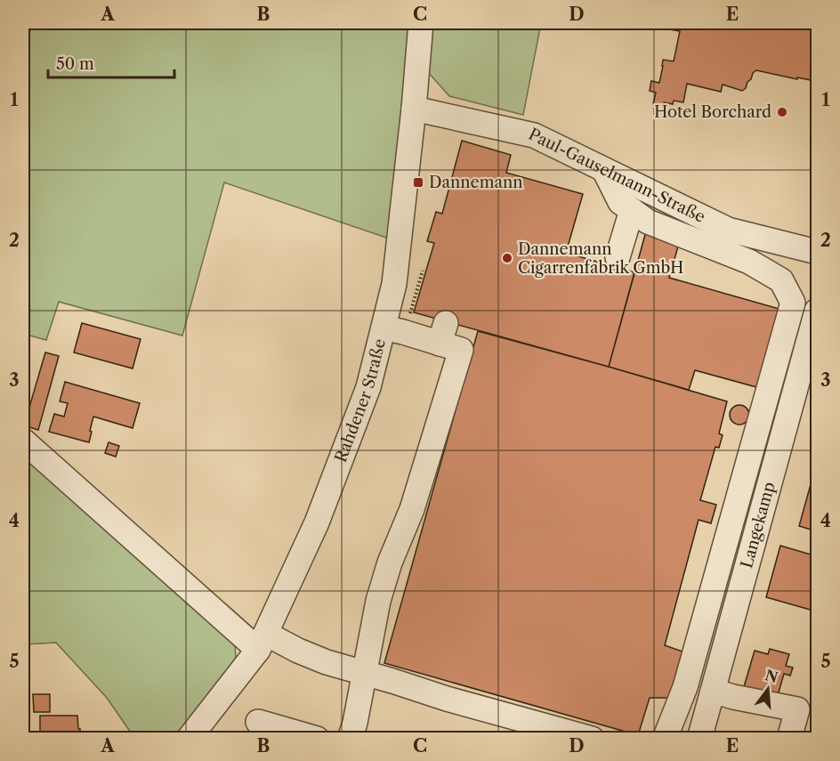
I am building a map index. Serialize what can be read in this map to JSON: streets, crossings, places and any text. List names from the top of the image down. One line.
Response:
{"streets":{"street":["Paul-Gauselmann-Straße","Rahdener Straße","Langekamp"]},"crossings":[["Paul-Gauselmann-Straße","Rahdener Straße"]],"places":{"other":["Hotel Borchard","Dannemann Cigarrenfabrik GmbH"],"transit":["Dannemann"]},"scale_bar":"50 m","north":"top","grid":{"columns":["A","B","C","D","E"],"rows":["1","2","3","4","5"]}}
